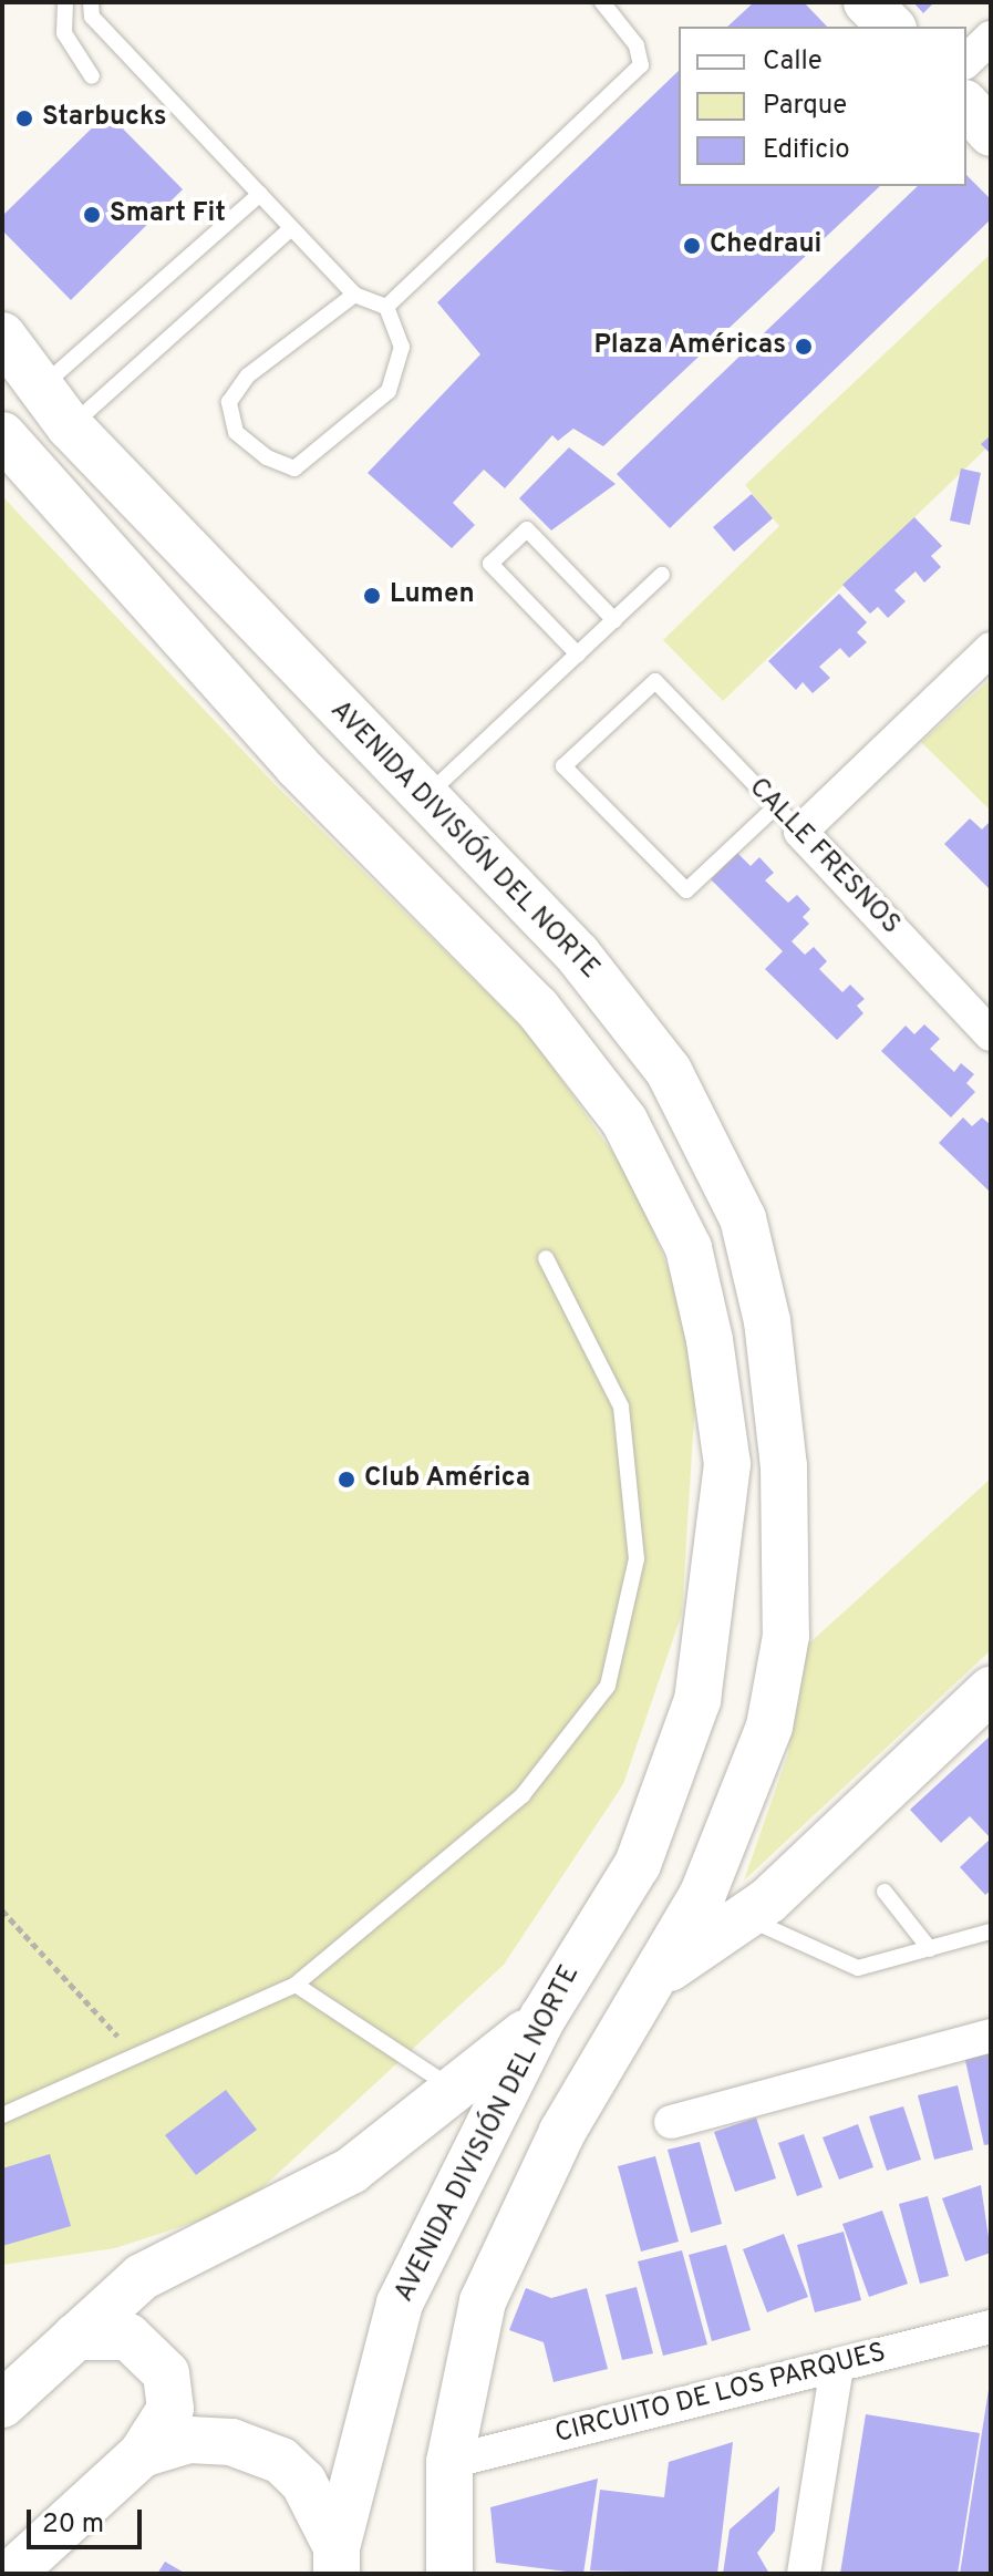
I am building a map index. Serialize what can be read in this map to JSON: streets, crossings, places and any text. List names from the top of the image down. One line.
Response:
{"streets":{"main road":["AVENIDA DIVISIÓN DEL NORTE"],"street":["CALLE FRESNOS","CIRCUITO DE LOS PARQUES"]},"places":["Starbucks","Smart Fit","Chedraui","Plaza Américas","Lumen","Club América"],"legend":["Calle","Parque","Edificio"],"scale_bar":"20 m"}
